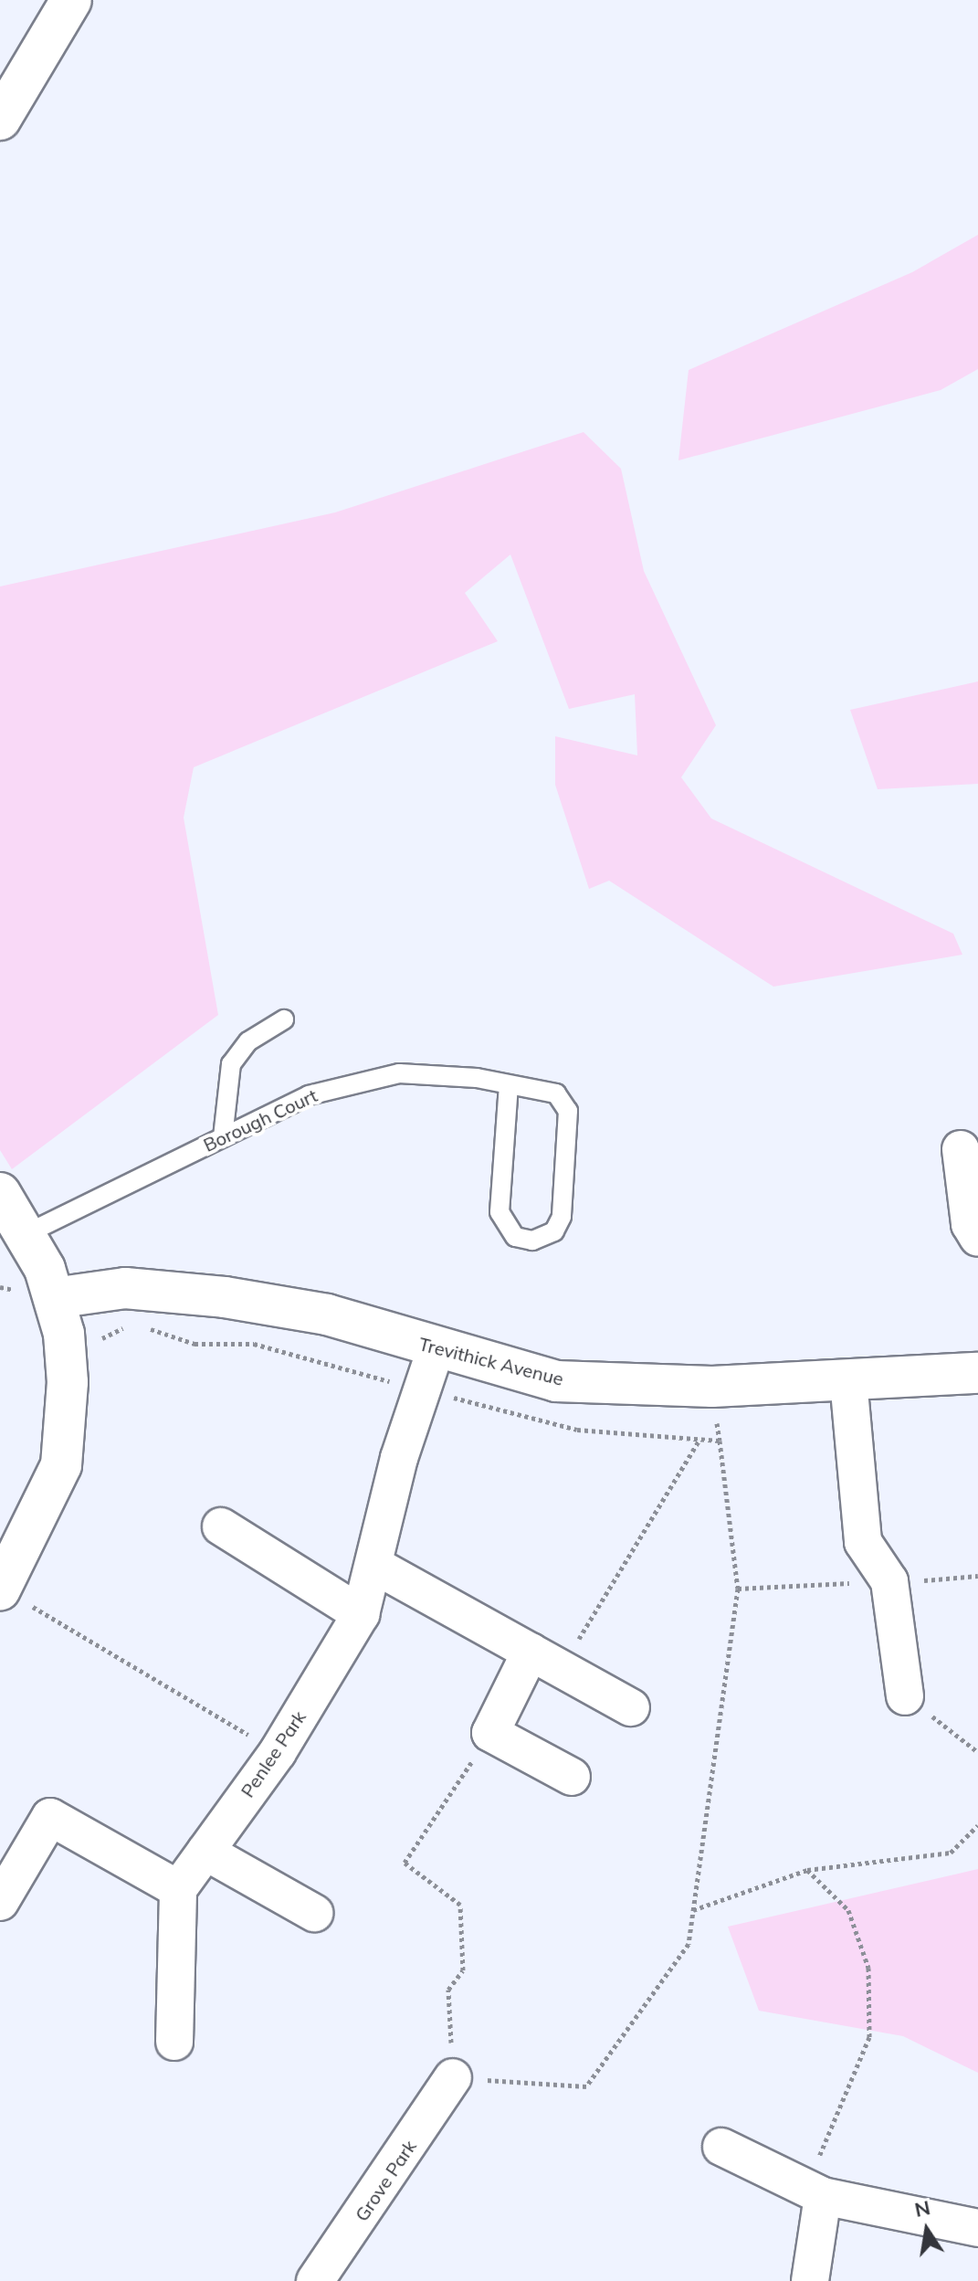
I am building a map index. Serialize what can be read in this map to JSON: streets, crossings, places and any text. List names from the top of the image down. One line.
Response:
{"streets":{"street":["Trevithick Avenue","Penlee Park","Grove Park"],"lane":["Borough Court"]},"crossings":[["Trevithick Avenue","Penlee Park"]],"north":"top"}
